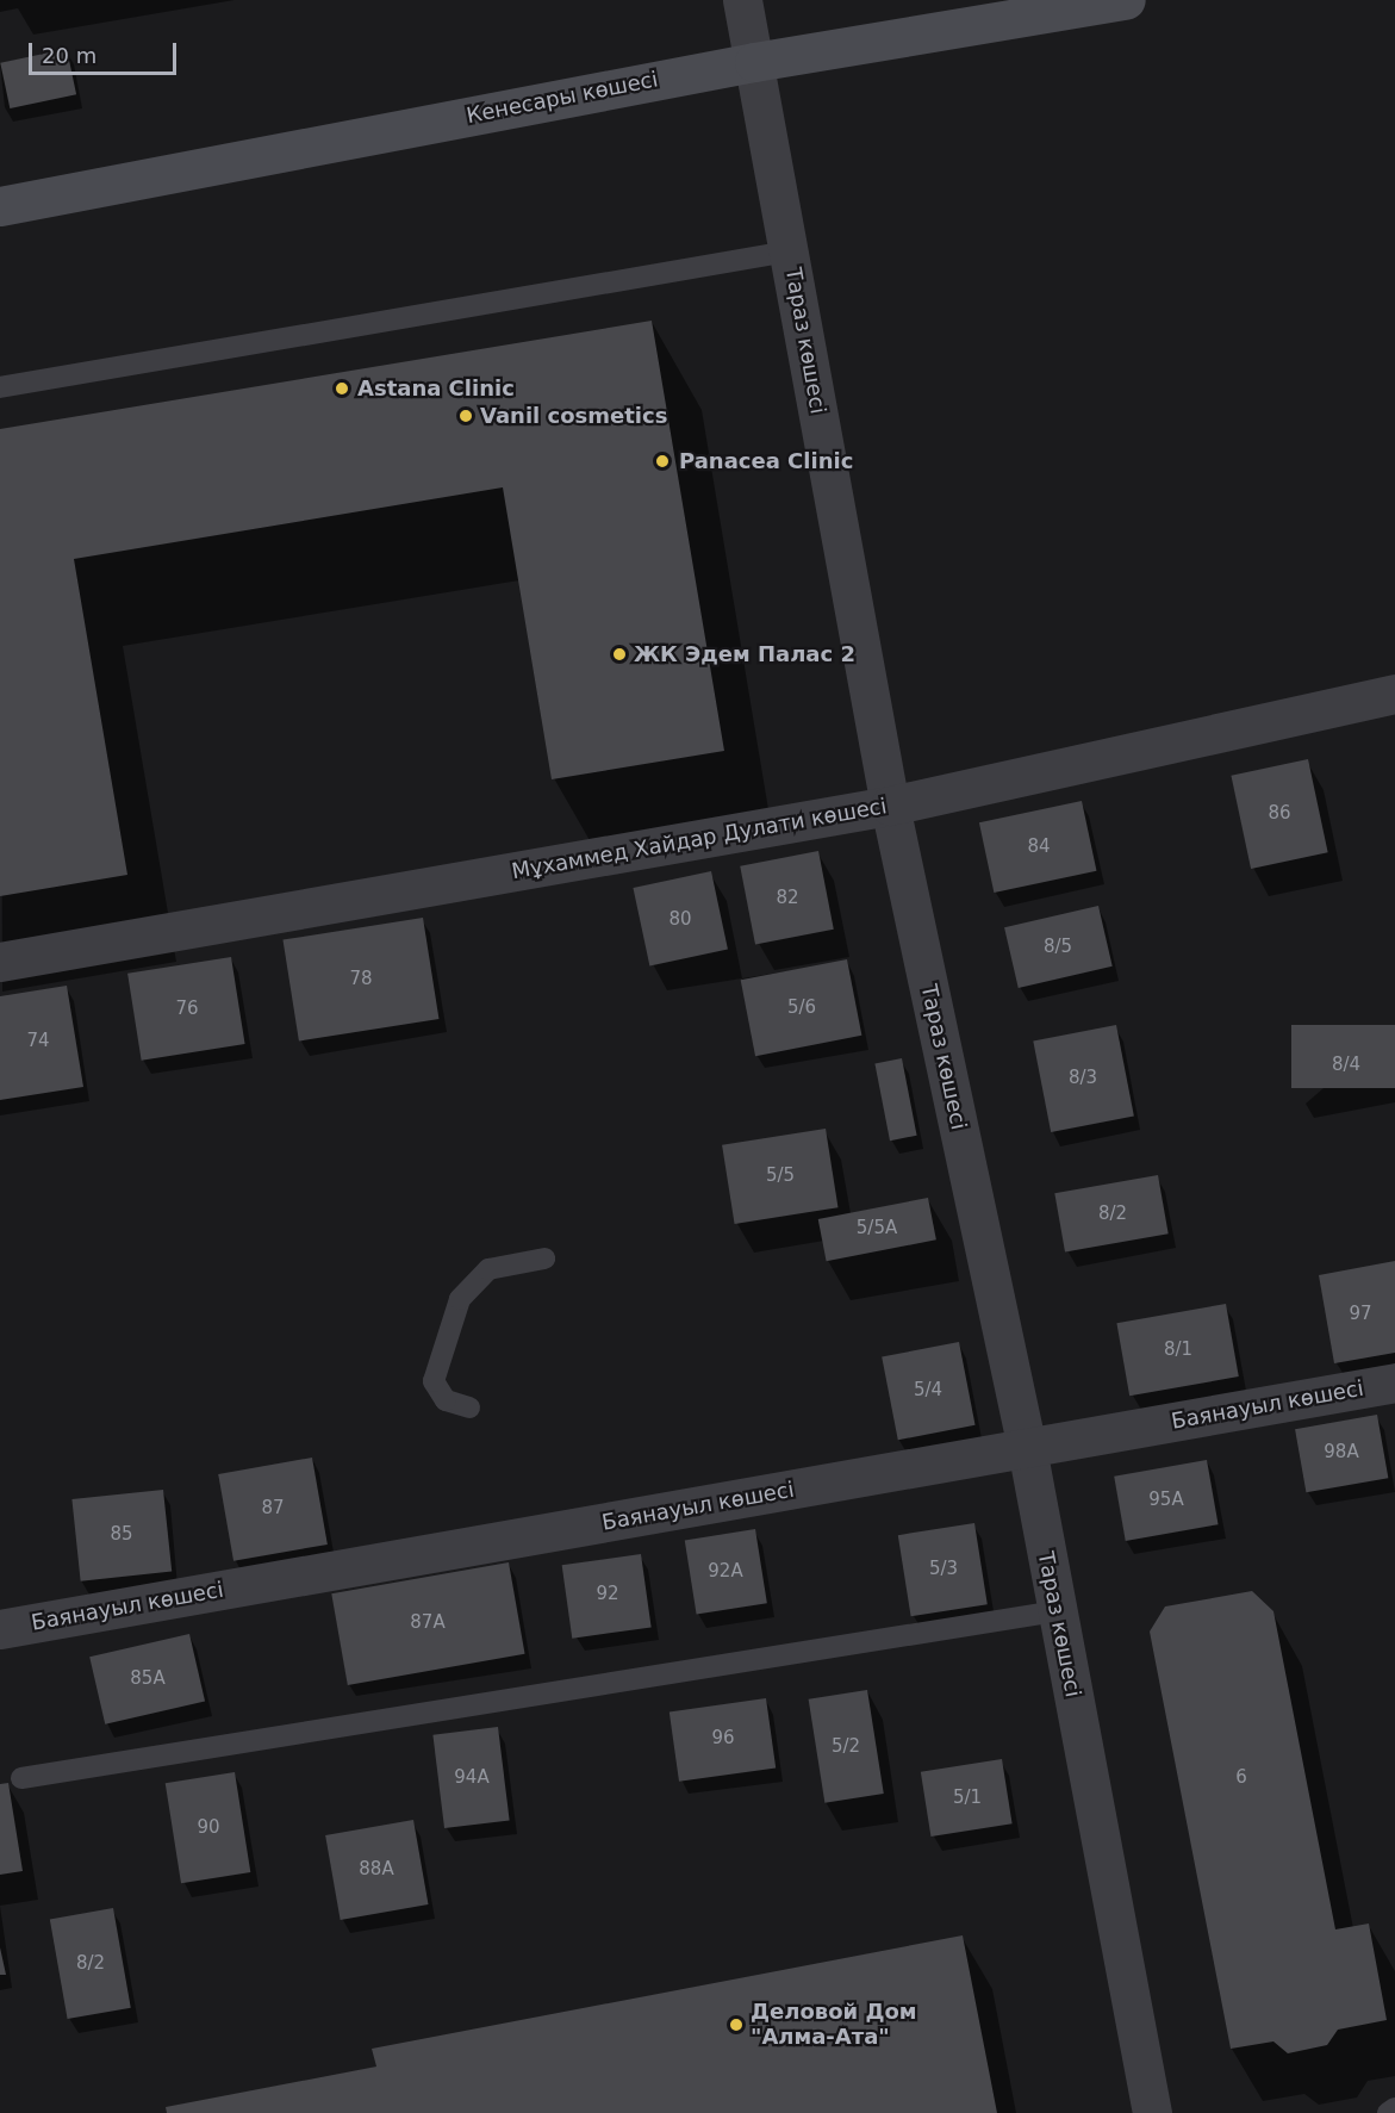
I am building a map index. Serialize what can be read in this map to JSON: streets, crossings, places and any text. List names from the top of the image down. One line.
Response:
{"streets":{"main road":["Кенесары көшесі"],"street":["Тараз көшесі","Мұхаммед Хайдар Дулати көшесі","Баянауыл көшесі"]},"crossings":[["Кенесары көшесі","Тараз көшесі"],["Тараз көшесі","Мұхаммед Хайдар Дулати көшесі"],["Тараз көшесі","Баянауыл көшесі"]],"places":["Astana Clinic","Vanil cosmetics","Panacea Clinic","ЖК Эдем Палас 2","Деловой Дом \"Алма-Ата\""],"house_numbers":["86","84","82","80","8/5","78","5/6","76","74","8/4","8/3","5/5","8/2","5/5А","97","8/1","5/4","98А","95А","87","85","5/3","92А","92","87А","85А","96","5/2","94А","6","5/1","90","88А","8/2"],"scale_bar":"20 m"}
